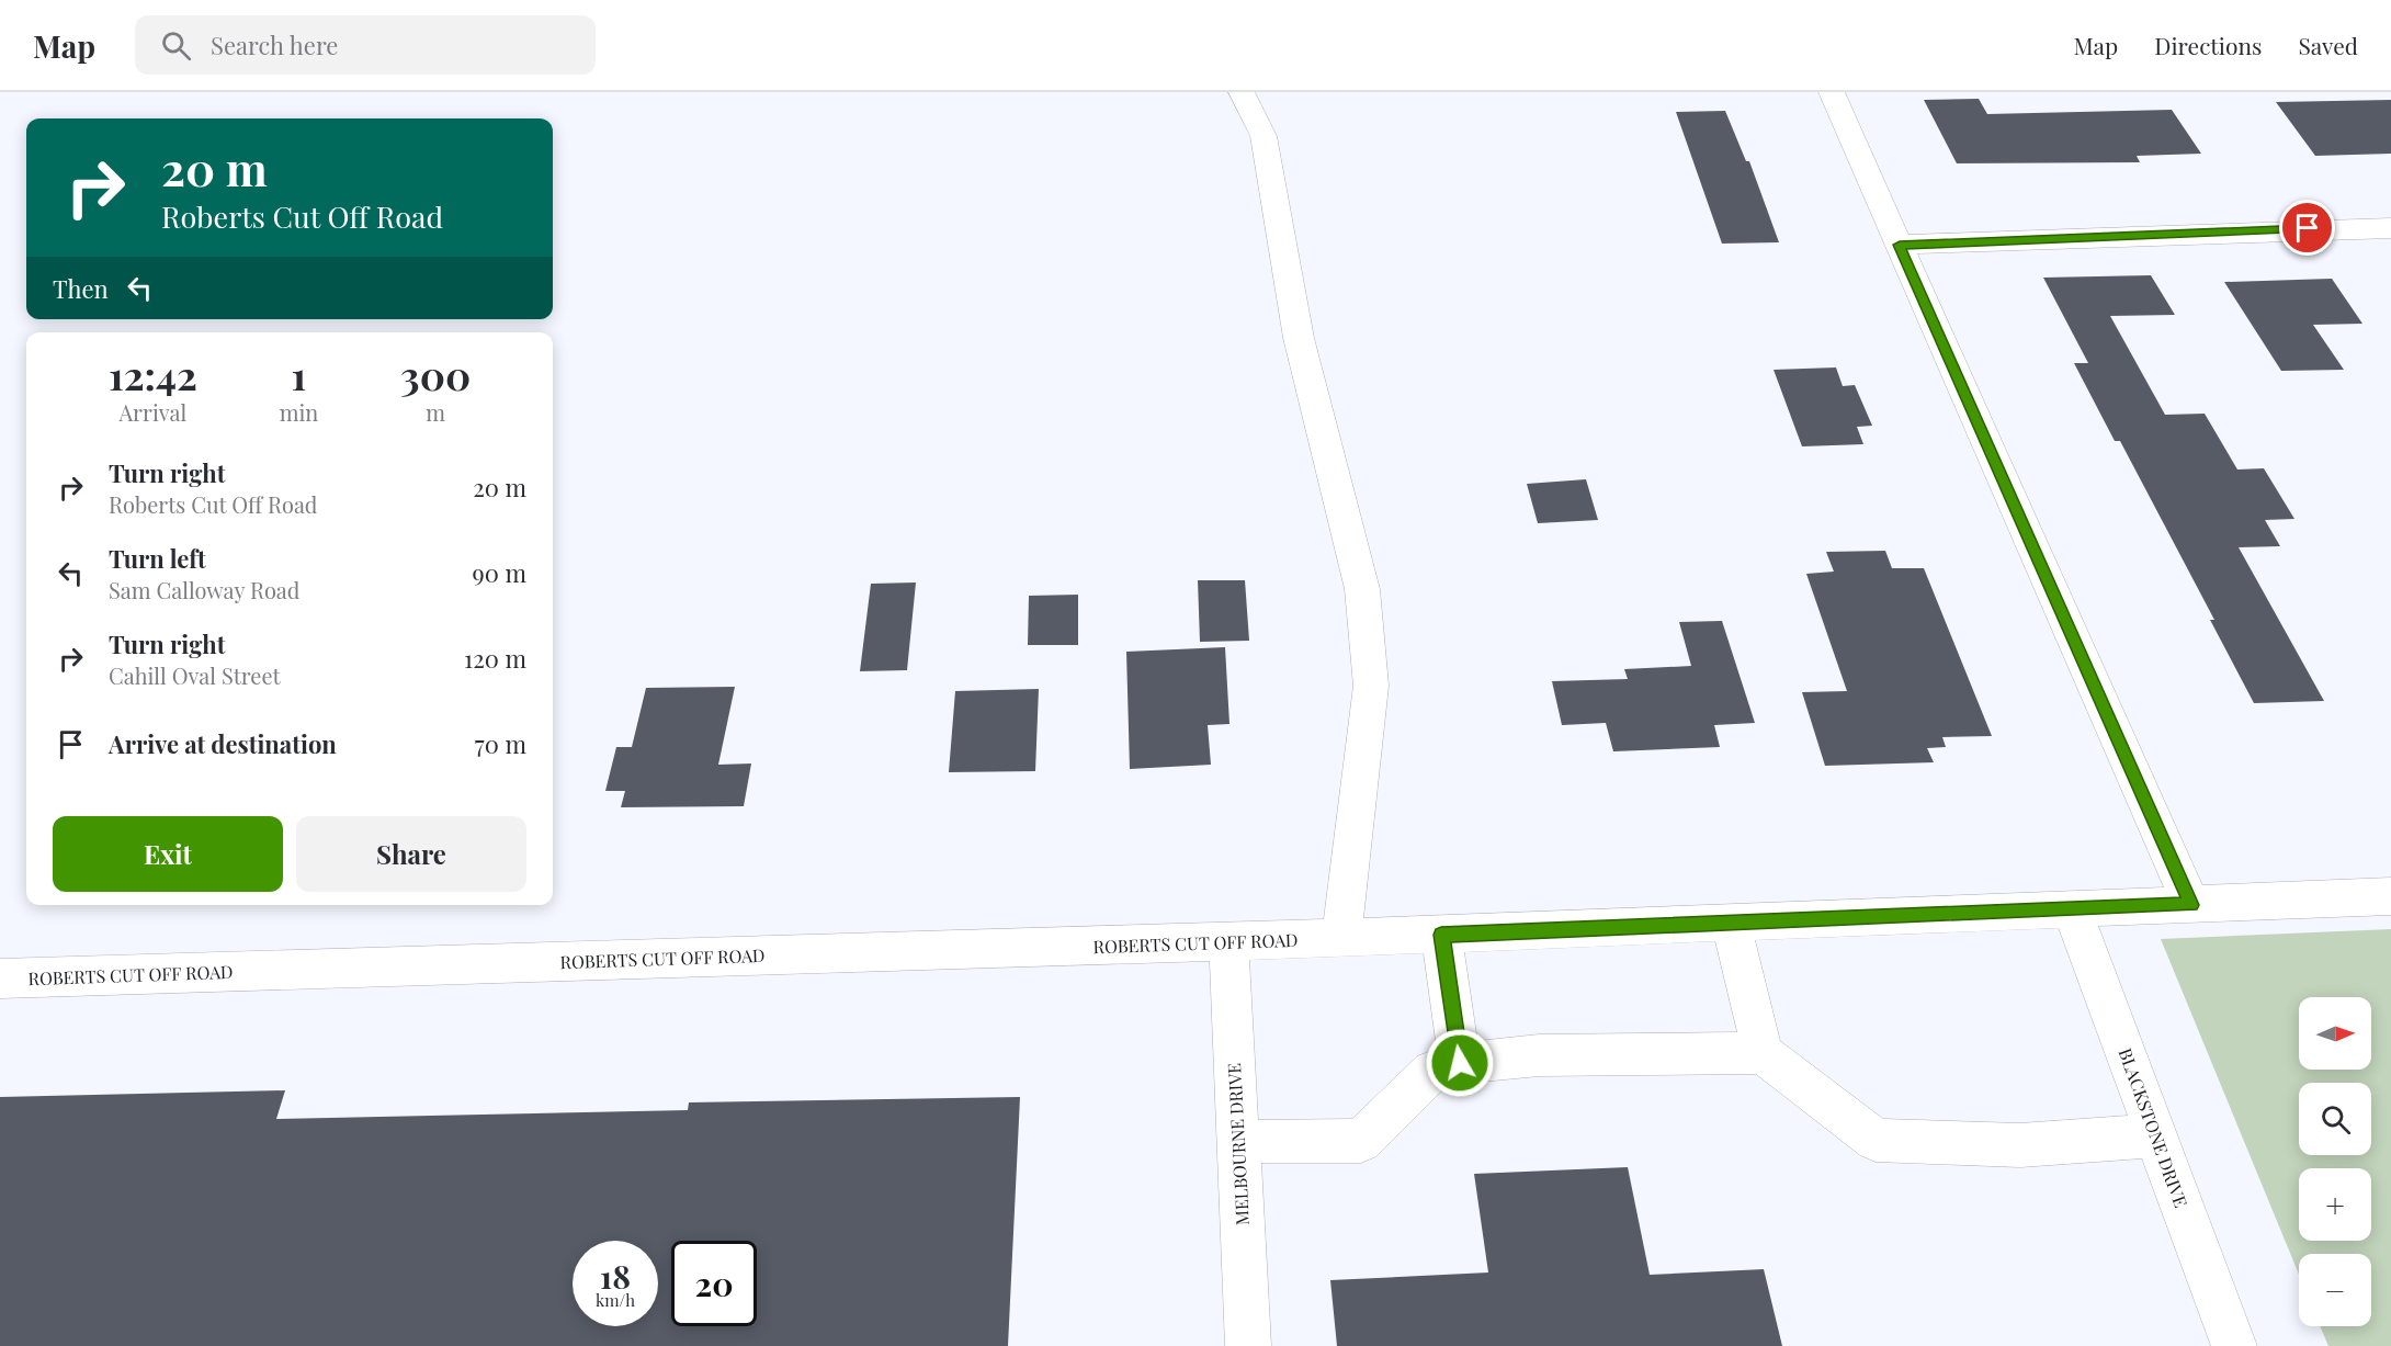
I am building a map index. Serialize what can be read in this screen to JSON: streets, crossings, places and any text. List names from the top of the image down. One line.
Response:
{"streets":{"street":["ROBERTS CUT OFF ROAD","BLACKSTONE DRIVE","MELBOURNE DRIVE"]},"crossings":[["ROBERTS CUT OFF ROAD","BLACKSTONE DRIVE"],["ROBERTS CUT OFF ROAD","MELBOURNE DRIVE"]],"north":"right","page":{"header":"Map","search":"Search here","nav":["Map","Directions","Saved"],"turn":["20 m","Roberts Cut Off Road"],"then":"Then","eta":["12:42","Arrival","1","min","300","m"],"list":[{"name":"Turn right","note":"Roberts Cut Off Road","value":"20 m"},{"name":"Turn left","note":"Sam Calloway Road","value":"90 m"},{"name":"Turn right","note":"Cahill Oval Street","value":"120 m"},{"name":"Arrive at destination","value":"70 m"}],"buttons":["Exit","Share"],"map_buttons":["+","−"],"speed":"18 km/h","limit":"20"}}
